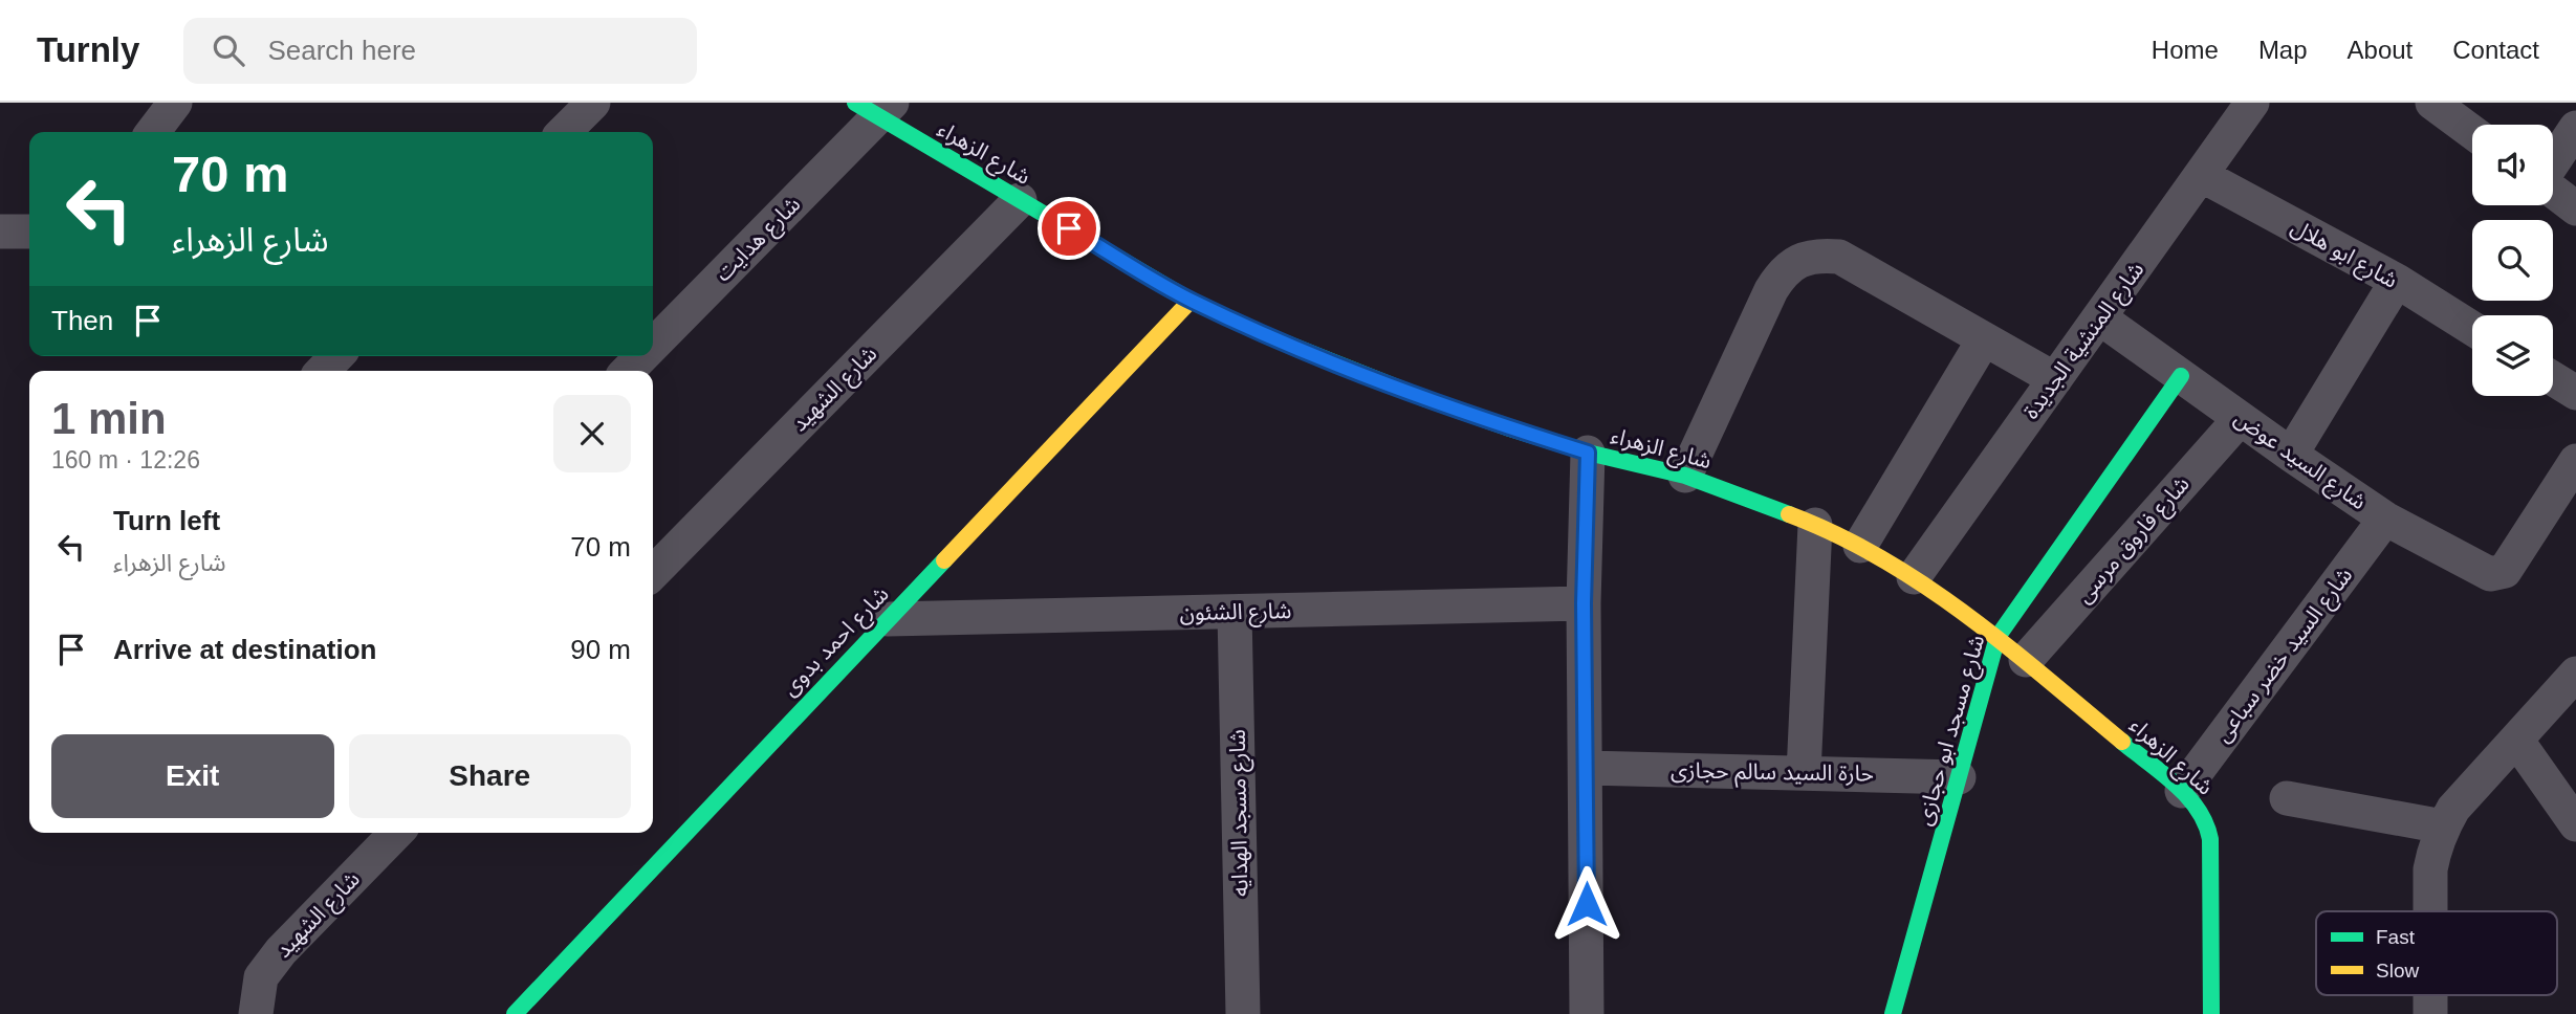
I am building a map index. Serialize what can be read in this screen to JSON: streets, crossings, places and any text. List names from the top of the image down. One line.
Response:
{"streets":{"street":["شارع الزهراء","شارع هدايت","شارع ابو هلال","شارع المنشية الجديدة","شارع الشهيد","شارع السيد عوض","شارع فاروق مرسى","شارع الشئون","شارع احمد بدوى","شارع السيد خضر سباعى","شارع مسجد ابو حجازى","حارة السيد سالم حجازى","شارع مسجد الهدايه"]},"crossings":[["شارع الزهراء","شارع هدايت"],["شارع الزهراء","شارع المنشية الجديدة"],["شارع الزهراء","شارع الشهيد"],["شارع الزهراء","شارع فاروق مرسى"],["شارع الزهراء","شارع احمد بدوى"],["شارع الزهراء","شارع السيد خضر سباعى"],["شارع الزهراء","شارع مسجد ابو حجازى"],["شارع ابو هلال","شارع المنشية الجديدة"],["شارع المنشية الجديدة","شارع السيد عوض"],["شارع السيد عوض","شارع فاروق مرسى"],["شارع السيد عوض","شارع السيد خضر سباعى"],["شارع السيد عوض","شارع مسجد ابو حجازى"],["شارع الشئون","شارع احمد بدوى"],["شارع الشئون","شارع مسجد الهدايه"],["شارع مسجد ابو حجازى","حارة السيد سالم حجازى"]],"legend":["Fast","Slow"],"page":{"header":"Turnly","search":"Search here","nav":["Home","Map","About","Contact"],"turn":["70 m","شارع الزهراء"],"then":"Then","heading":["1 min","160 m · 12:26"],"list":[{"name":"Turn left","note":"شارع الزهراء","value":"70 m"},{"name":"Arrive at destination","value":"90 m"}],"buttons":["Exit","Share"]}}
